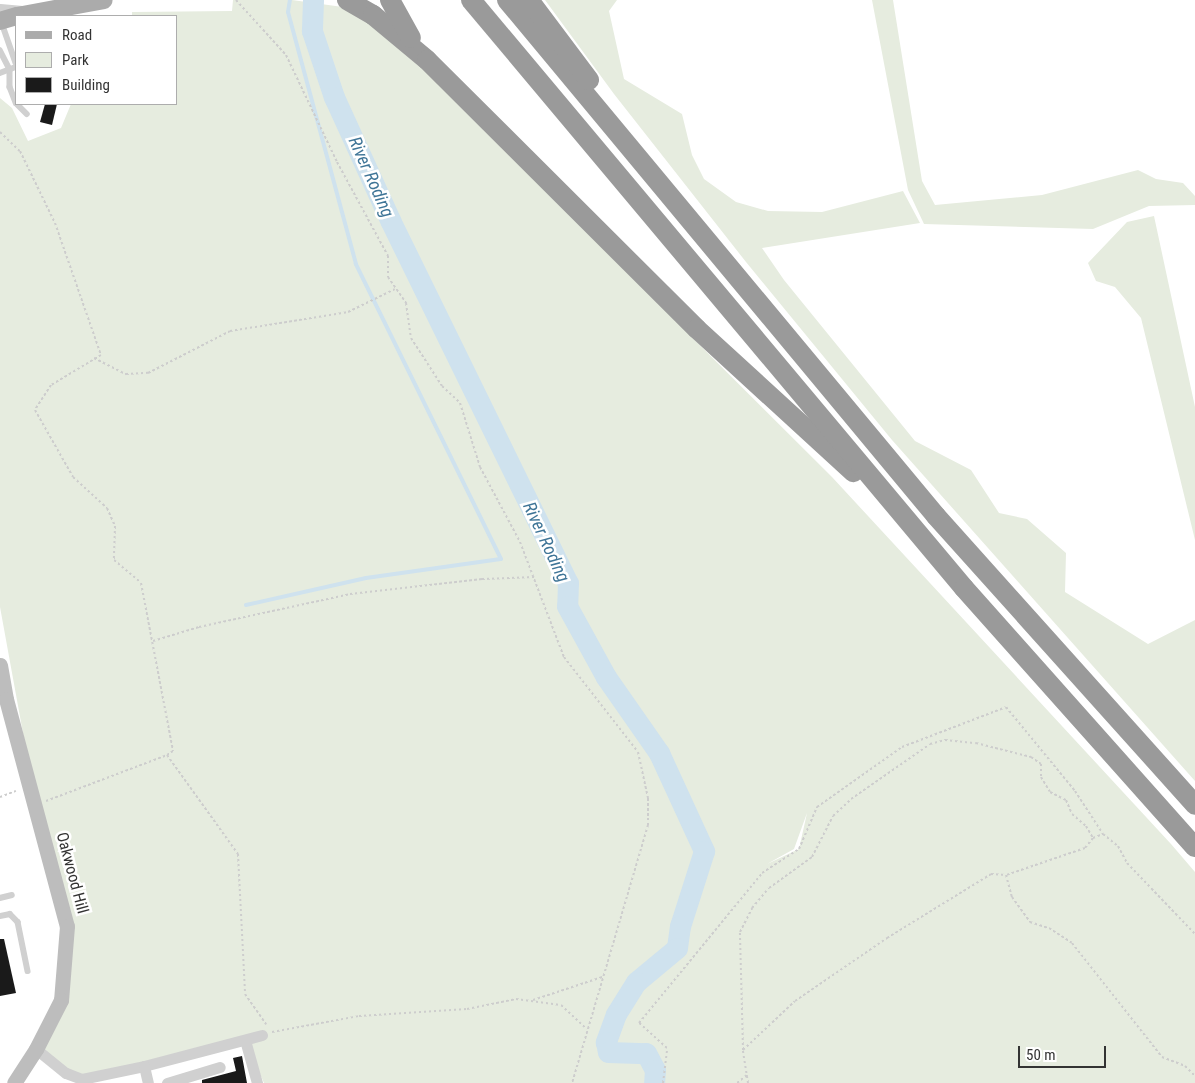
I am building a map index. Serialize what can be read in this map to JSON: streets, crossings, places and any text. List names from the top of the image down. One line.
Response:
{"streets":{"street":["Oakwood Hill"]},"water":["River Roding"],"legend":["Road","Park","Building"],"scale_bar":"50 m"}
